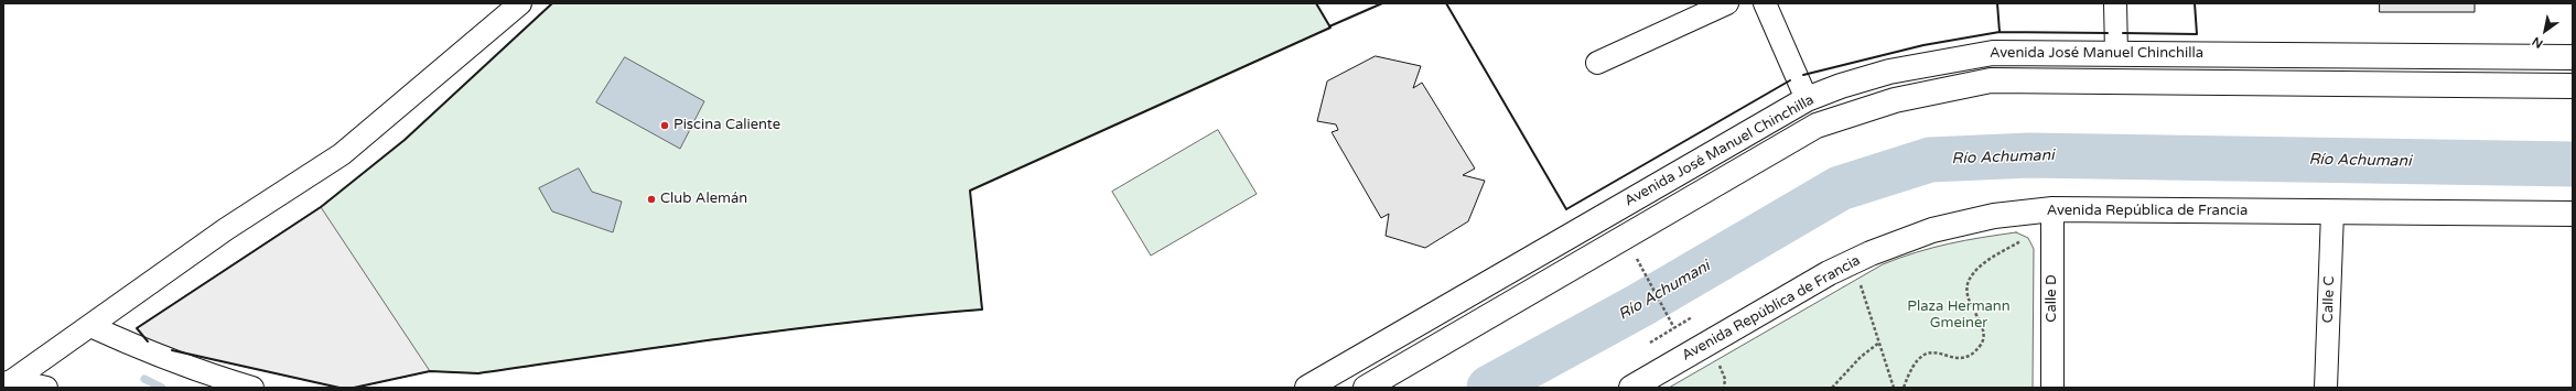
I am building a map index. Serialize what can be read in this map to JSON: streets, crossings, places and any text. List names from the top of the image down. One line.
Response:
{"streets":{"main road":["Avenida José Manuel Chinchilla","Avenida República de Francia"],"street":["Calle D","Calle C"]},"crossings":[["Avenida República de Francia","Calle D"],["Avenida República de Francia","Calle C"]],"water":["Río Achumani"],"parks":["Plaza Hermann Gmeiner"],"places":["Piscina Caliente","Club Alemán"],"north":"bottom left"}
